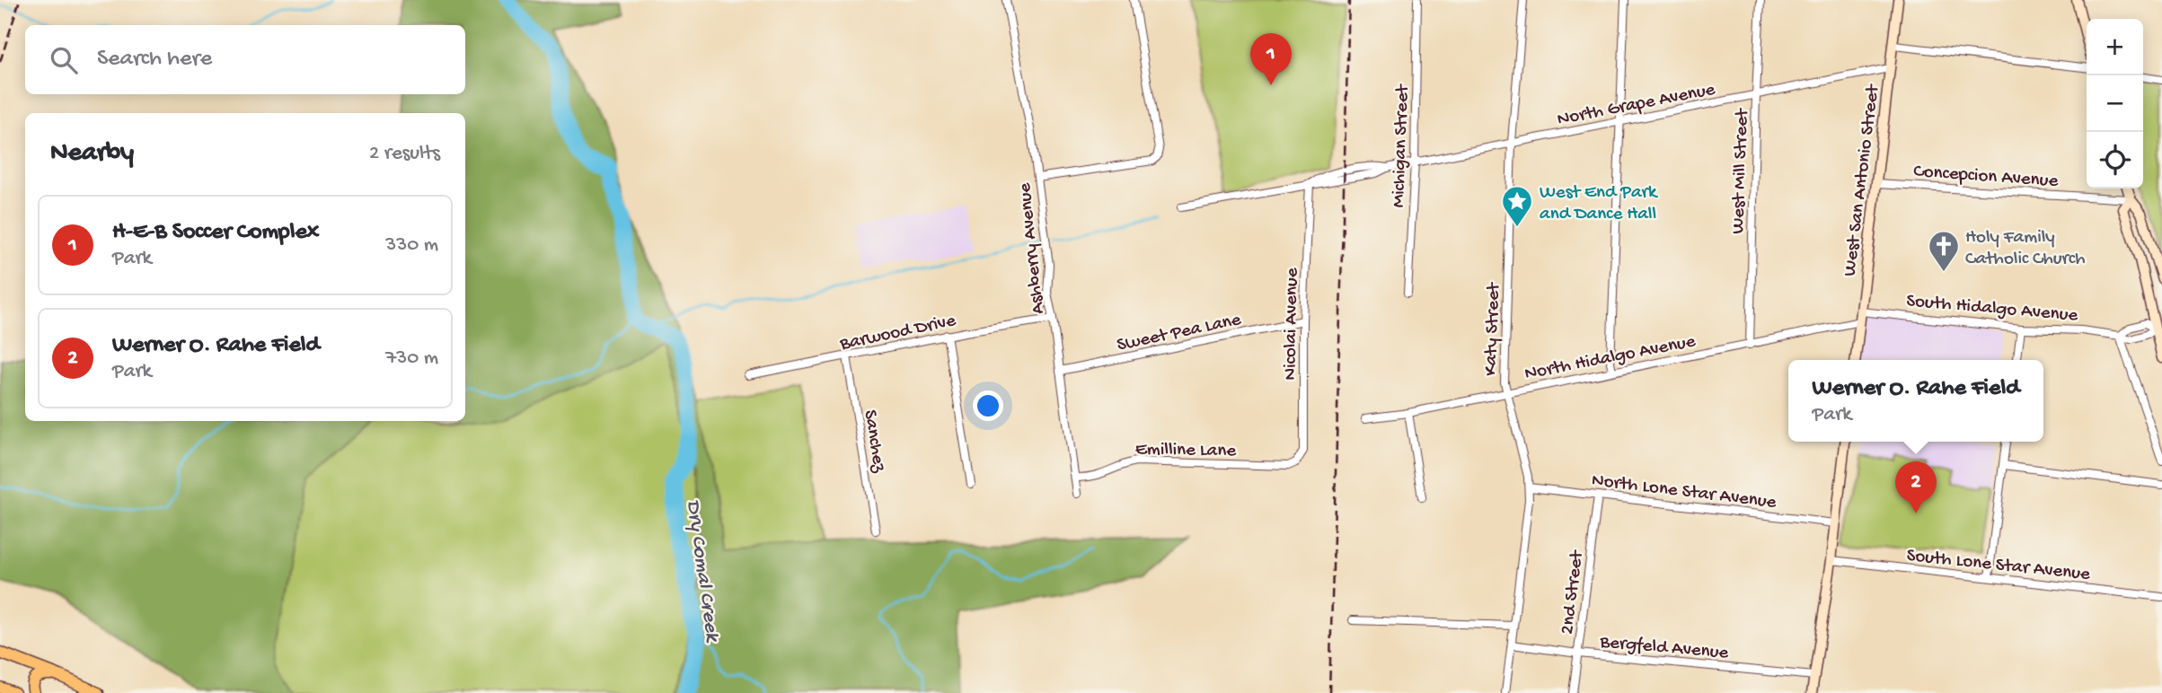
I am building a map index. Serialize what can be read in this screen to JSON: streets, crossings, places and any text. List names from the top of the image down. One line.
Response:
{"streets":{"street":["North Grape Avenue","Michigan Street","West Mill Street","Concepcion Avenue","West San Antonio Street","Ashberry Avenue","South Hidalgo Avenue","Nicolai Avenue","Katy Street","Barwood Drive","Sweet Pea Lane","North Hidalgo Avenue","Sanchez","Emilline Lane","North Lone Star Avenue","South Lone Star Avenue","2nd Street","Bergfeld Avenue"]},"crossings":[["North Grape Avenue","Michigan Street"],["North Grape Avenue","West Mill Street"],["North Grape Avenue","West San Antonio Street"],["North Grape Avenue","Nicolai Avenue"],["North Grape Avenue","Katy Street"],["West Mill Street","North Hidalgo Avenue"],["Concepcion Avenue","West San Antonio Street"],["West San Antonio Street","South Hidalgo Avenue"],["West San Antonio Street","North Hidalgo Avenue"],["Ashberry Avenue","Barwood Drive"],["Ashberry Avenue","Sweet Pea Lane"],["Ashberry Avenue","Emilline Lane"],["South Hidalgo Avenue","North Hidalgo Avenue"],["Nicolai Avenue","Sweet Pea Lane"],["Nicolai Avenue","Emilline Lane"],["Katy Street","North Hidalgo Avenue"],["Katy Street","North Lone Star Avenue"],["Katy Street","Bergfeld Avenue"],["Barwood Drive","Sanchez"],["North Lone Star Avenue","2nd Street"],["2nd Street","Bergfeld Avenue"]],"water":["Dry Comal Creek"],"places":{"place":["West End Park and Dance Hall"],"church":["Holy Family Catholic Church"]},"page":{"map_buttons":["+","−"],"search":"Search here","pins":["1","2"],"heading":["Nearby","2 results"],"list":[{"mark":"1","name":"H-E-B Soccer Complex","note":"Park","value":"330 m"},{"mark":"2","name":"Werner O. Rahe Field","note":"Park","value":"730 m"}],"popup":["Werner O. Rahe Field","Park"]}}
